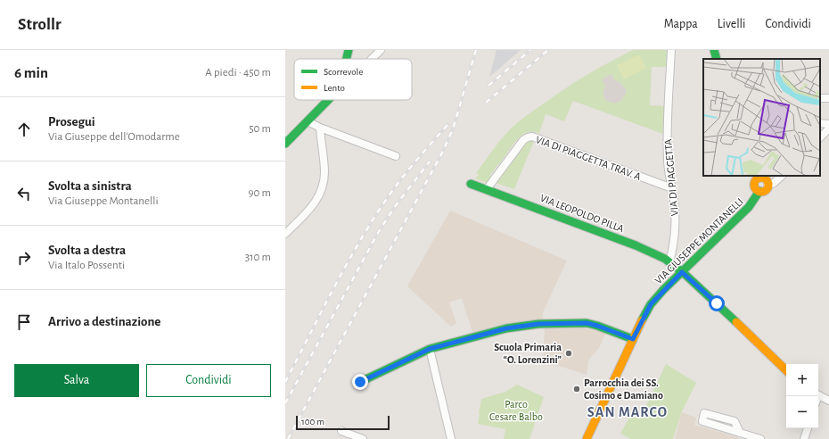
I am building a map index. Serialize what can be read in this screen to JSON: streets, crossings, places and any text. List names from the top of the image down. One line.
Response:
{"streets":{"street":["VIA DI PIAGGETTA TRAV. A","VIA DI PIAGGETTA","VIA LEOPOLDO PILLA","VIA GIUSEPPE MONTANELLI"]},"crossings":[["VIA DI PIAGGETTA TRAV. A","VIA DI PIAGGETTA"],["VIA DI PIAGGETTA TRAV. A","VIA LEOPOLDO PILLA"],["VIA DI PIAGGETTA","VIA LEOPOLDO PILLA"],["VIA LEOPOLDO PILLA","VIA GIUSEPPE MONTANELLI"]],"districts":["SAN MARCO"],"parks":["Parco Cesare Balbo"],"places":["Scuola Primaria “O. Lorenzini”","Parrocchia dei SS. Cosimo e Damiano"],"legend":["Scorrevole","Lento"],"scale_bar":"100 m","page":{"header":"Strollr","nav":["Mappa","Livelli","Condividi"],"heading":["6 min","A piedi · 450 m"],"list":[["Prosegui","Via Giuseppe dell'Omodarme","50 m"],["Svolta a sinistra","Via Giuseppe Montanelli","90 m"],["Svolta a destra","Via Italo Possenti","310 m"],"Arrivo a destinazione"],"buttons":["Salva","Condividi"],"map_buttons":["+","−"],"scale":"100 m"}}
